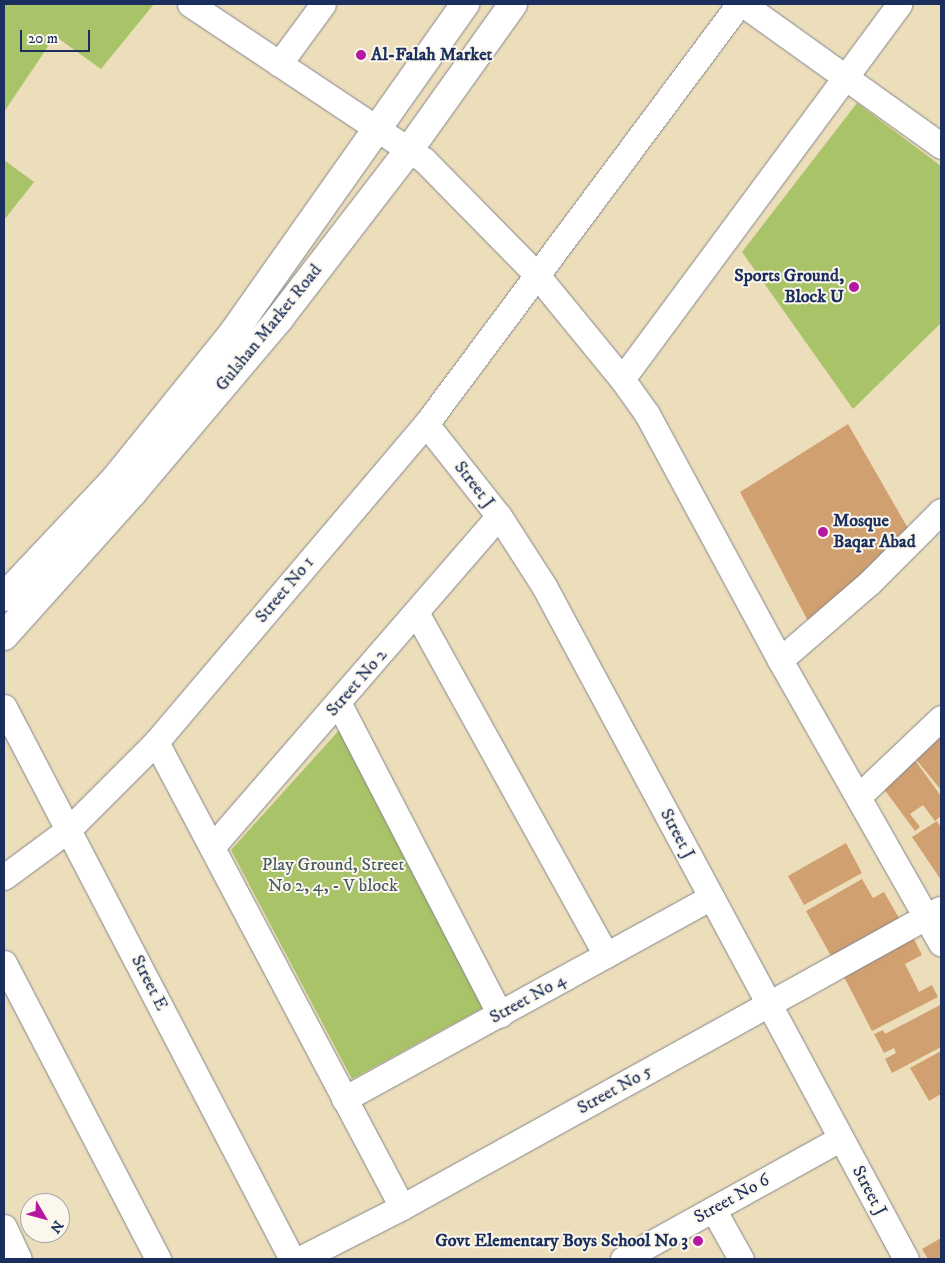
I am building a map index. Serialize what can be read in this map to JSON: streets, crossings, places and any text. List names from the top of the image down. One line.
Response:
{"streets":{"main road":["Gulshan Market Road"],"street":["Street J","Street No 1","Street No 2","Street E","Street No 4","Street No 5","Street No 6"]},"crossings":[["Street J","Street No 1"],["Street J","Street No 2"],["Street J","Street No 4"],["Street J","Street No 5"],["Street J","Street No 6"],["Street No 1","Street E"]],"parks":["Play Ground, Street No 2, 4, - V block"],"places":["Al-Falah Market","Sports Ground, Block U","Mosque Baqar Abad","Govt Elementary Boys School No 3"],"scale_bar":"20 m","north":"bottom right"}
